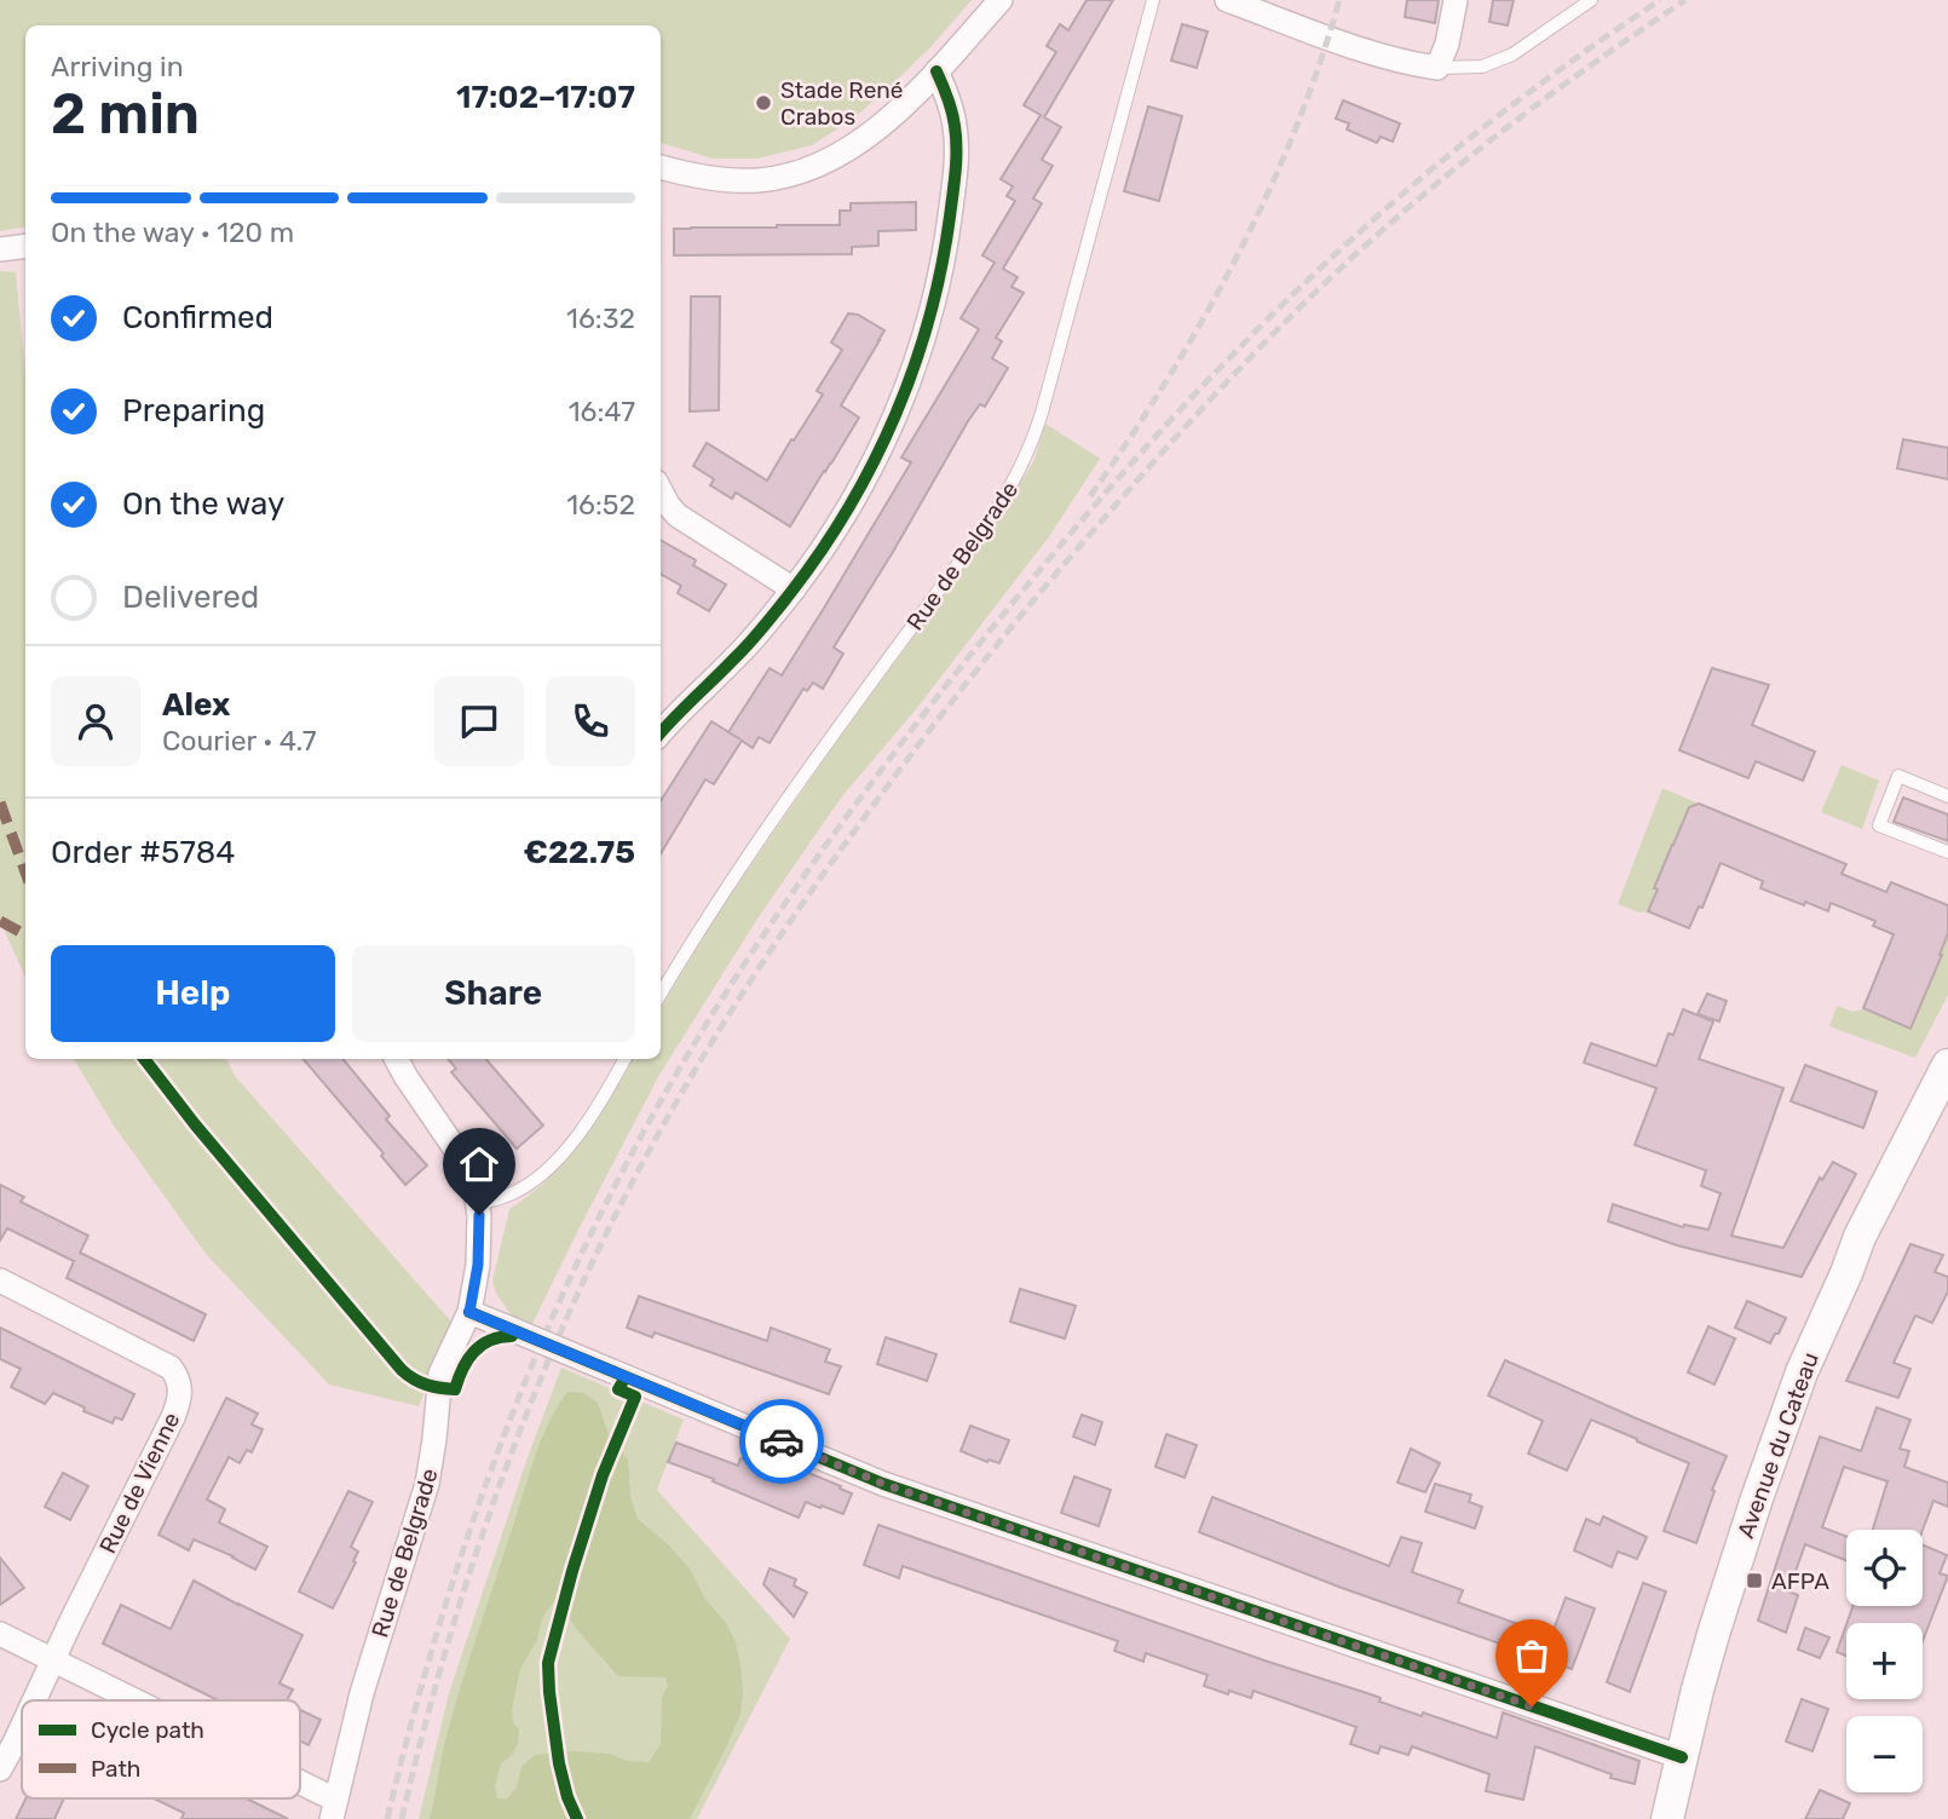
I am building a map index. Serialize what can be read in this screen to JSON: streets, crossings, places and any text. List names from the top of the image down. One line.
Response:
{"streets":{"main road":["Avenue du Cateau"],"street":["Rue de Belgrade","Rue de Vienne"]},"places":{"other":["Stade René Crabos"],"transit":["AFPA"]},"legend":["Cycle path","Path"],"page":{"heading":["2 min","Arriving in","17:02–17:07"],"panel":["Alex","Courier · 4.7","Order #5784","€22.75"],"bar":"On the way · 120 m","list":[["Confirmed","16:32"],["Preparing","16:47"],["On the way","16:52"],"Delivered"],"buttons":["Help","Share"],"map_buttons":["+","−"]}}
